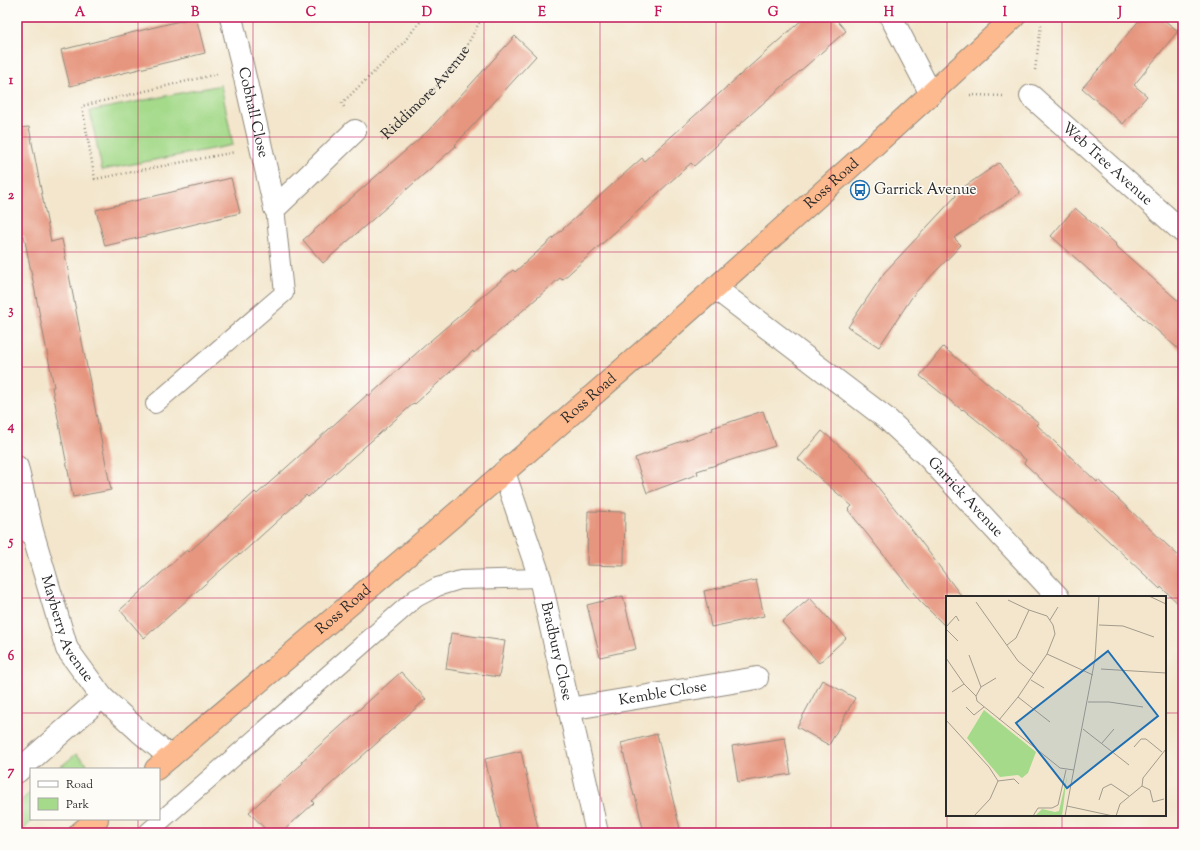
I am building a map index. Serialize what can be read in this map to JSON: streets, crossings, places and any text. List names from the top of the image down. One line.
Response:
{"streets":{"highway":["Ross Road"],"street":["Riddimore Avenue","Cobhall Close","Web Tree Avenue","Garrick Avenue","Mayberry Avenue","Bradbury Close","Kemble Close"]},"crossings":[["Riddimore Avenue","Cobhall Close"],["Ross Road","Garrick Avenue"],["Ross Road","Mayberry Avenue"],["Ross Road","Bradbury Close"],["Bradbury Close","Kemble Close"]],"places":{"bus stop":["Garrick Avenue"]},"legend":["Road","Park"],"grid":{"columns":["A","B","C","D","E","F","G","H","I","J"],"rows":["1","2","3","4","5","6","7"]}}
